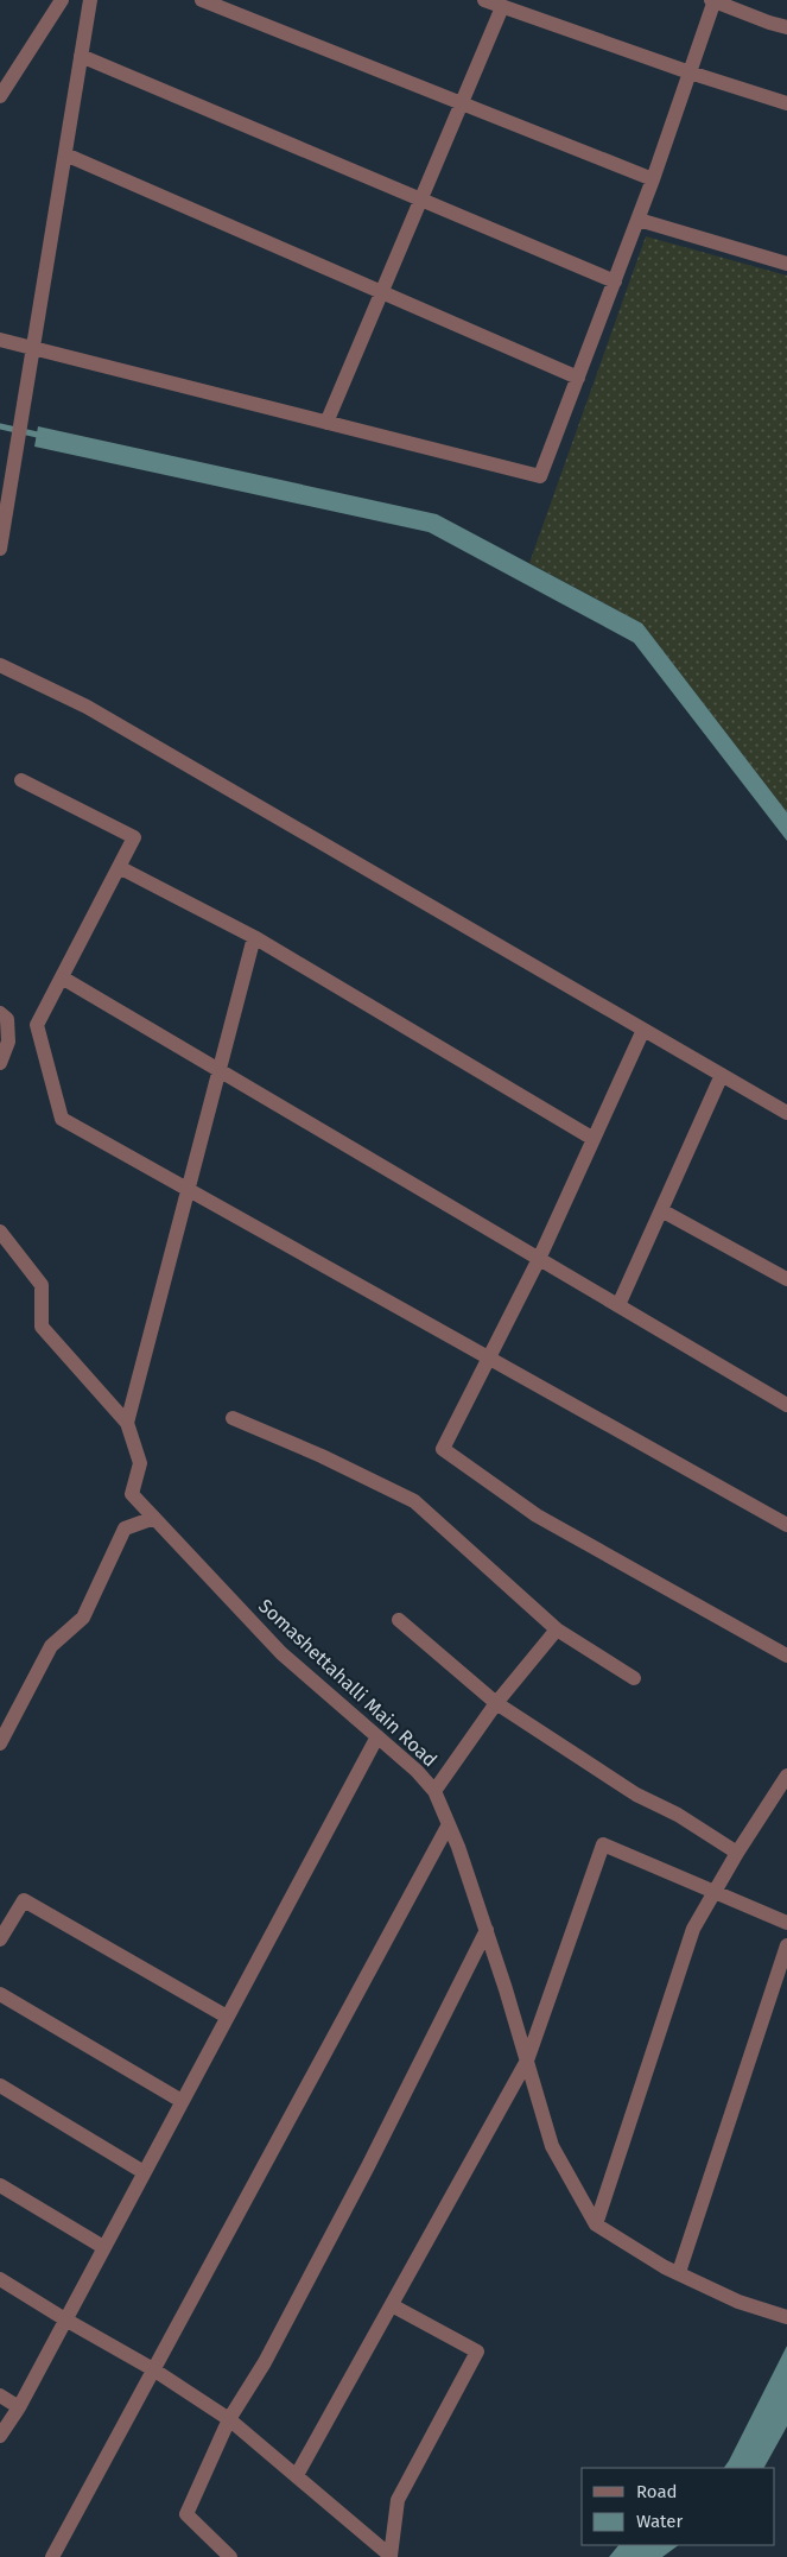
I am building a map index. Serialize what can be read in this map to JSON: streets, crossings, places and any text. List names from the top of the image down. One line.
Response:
{"streets":{"street":["Somashettahalli Main Road"]},"legend":["Road","Water"]}
